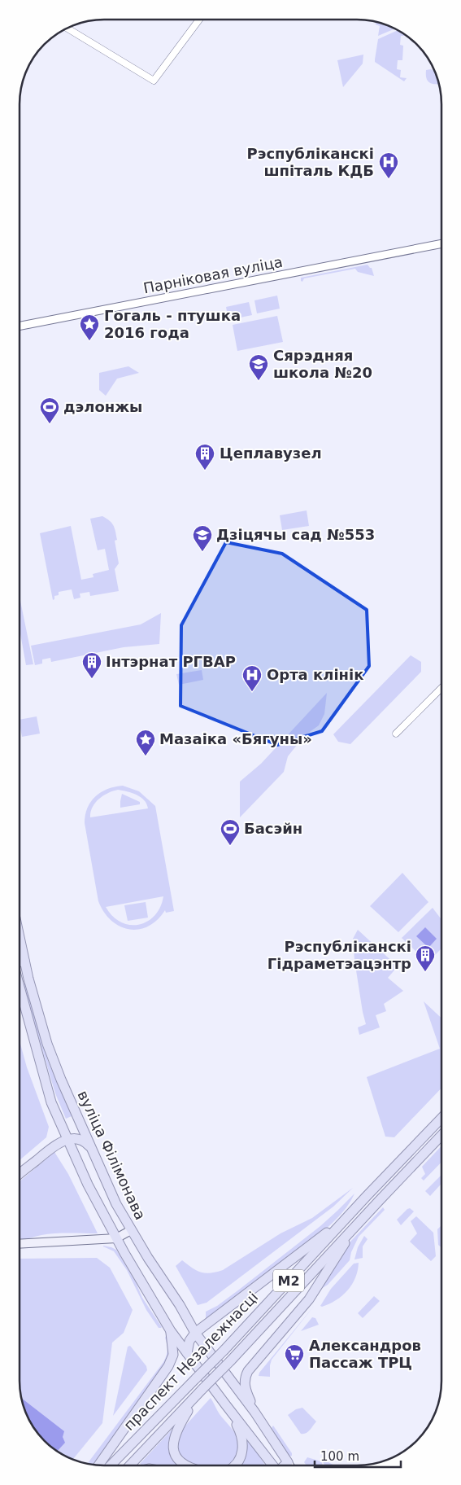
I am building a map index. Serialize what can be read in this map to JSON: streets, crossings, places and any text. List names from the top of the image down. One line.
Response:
{"streets":{"main road":["вуліца Філімонава","М2","праспект Незалежнасці"],"street":["Парніковая вуліца"]},"places":{"hospital":["Рэспубліканскі шпіталь КДБ","Орта клінік"],"place":["Гогаль - птушка 2016 года","Мазаіка «Бягуны»"],"school or university":["Сярэдняя школа №20","Дзіцячы сад №553"],"sports":["дэлонжы","Басэйн"],"building":["Цеплавузел","Інтэрнат РГВАР","Рэспубліканскі Гідраметэацэнтр"],"supermarket":["Александров Пассаж ТРЦ"]},"scale_bar":"100 m"}
